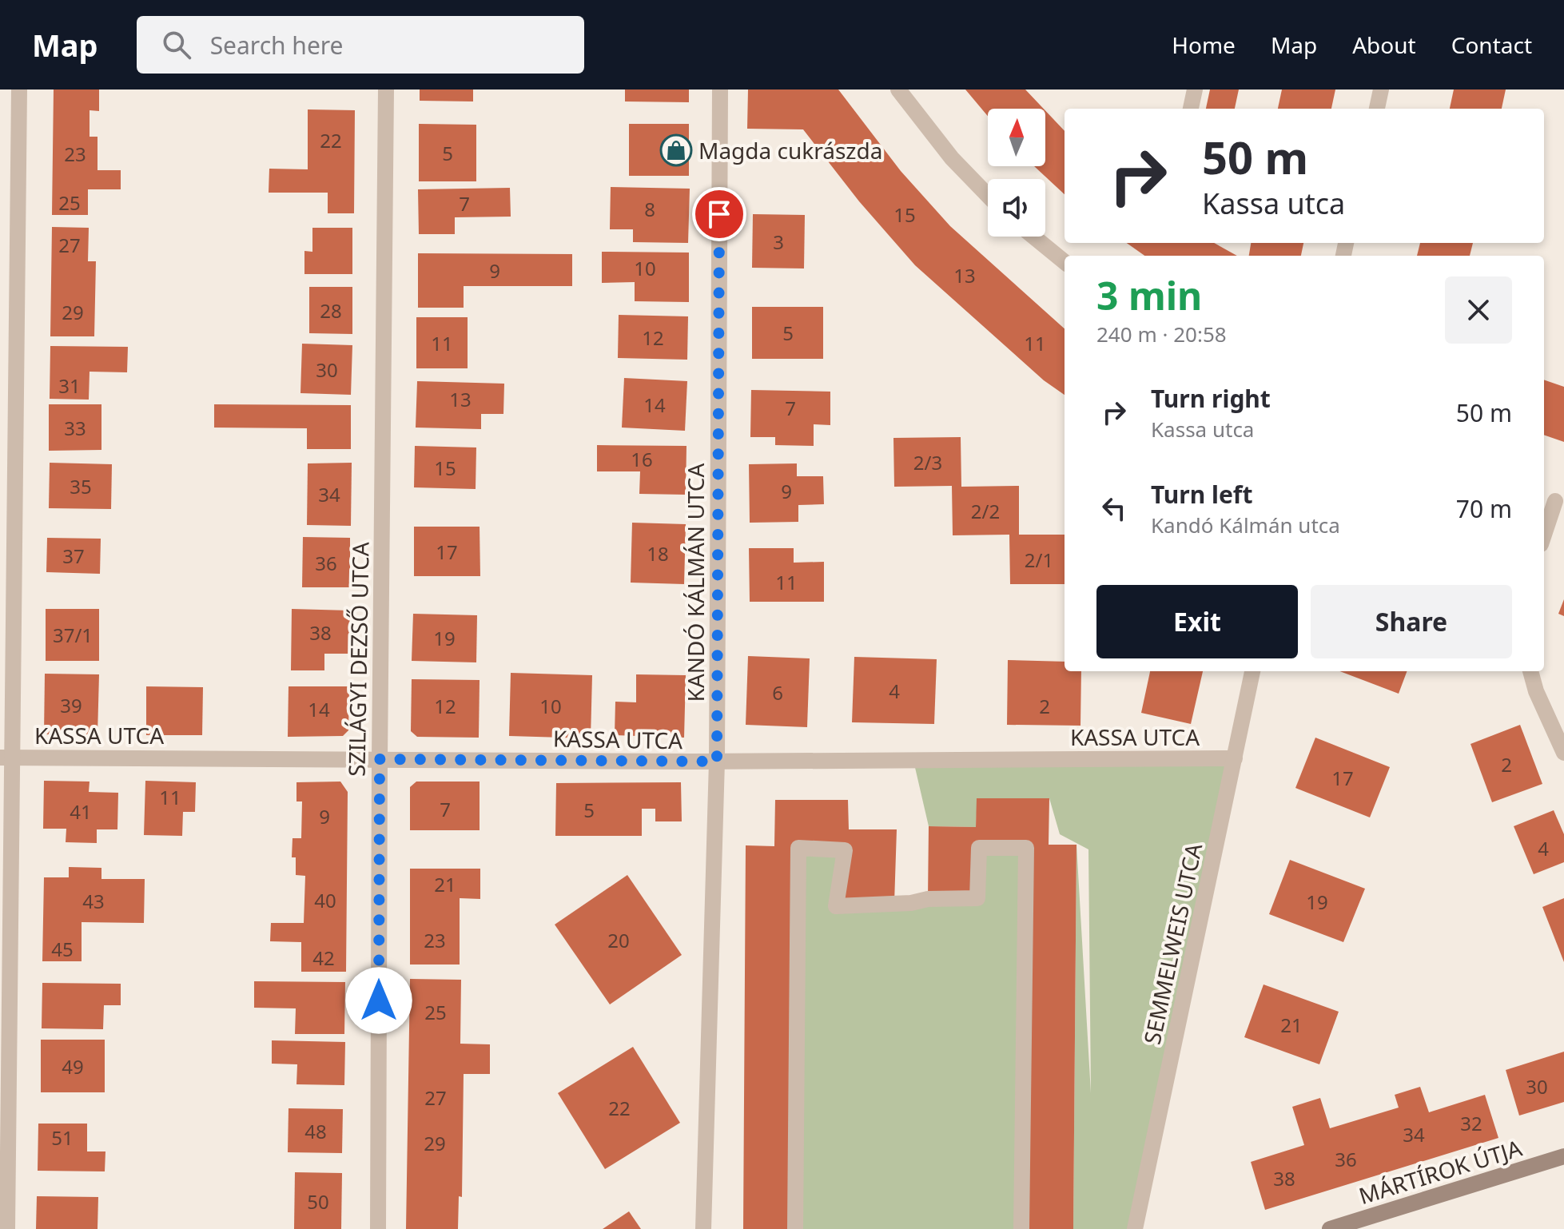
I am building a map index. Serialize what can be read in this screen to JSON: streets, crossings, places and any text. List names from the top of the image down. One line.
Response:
{"streets":{"street":["KANDÓ KÁLMÁN UTCA","SZILÁGYI DEZSŐ UTCA","KASSA UTCA","SEMMELWEIS UTCA","MÁRTÍROK ÚTJA"]},"crossings":[["KANDÓ KÁLMÁN UTCA","KASSA UTCA"],["SZILÁGYI DEZSŐ UTCA","KASSA UTCA"],["KASSA UTCA","SEMMELWEIS UTCA"]],"places":{"shop":["Magda cukrászda"]},"house_numbers":["22","5","23","25","7","8","15","3","27","10","9","13","28","29","5","12","11","11","30","31","13","14","7","33","16","2/3","15","35","9","34","2/2","17","18","37","2/1","36","11","38","37/1","19","4","6","39","12","10","2","14","2","17","11","7","5","41","9","4","21","40","43","19","23","20","45","42","25","21","49","30","27","22","32","48","34","51","29","36","38","50"],"north":"top","page":{"header":"Map","search":"Search here","nav":["Home","Map","About","Contact"],"turn":["50 m","Kassa utca"],"heading":["3 min","240 m · 20:58"],"list":[{"name":"Turn right","note":"Kassa utca","value":"50 m"},{"name":"Turn left","note":"Kandó Kálmán utca","value":"70 m"}],"buttons":["Exit","Share"]}}
